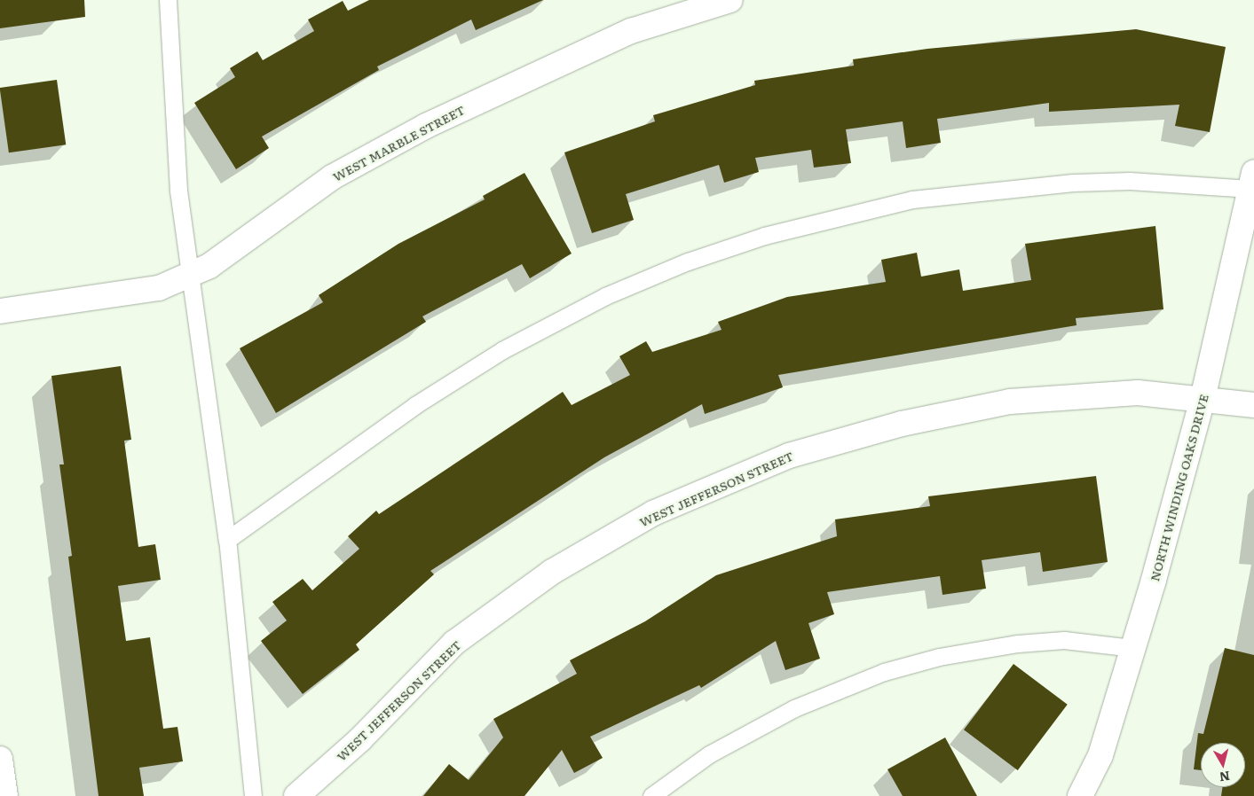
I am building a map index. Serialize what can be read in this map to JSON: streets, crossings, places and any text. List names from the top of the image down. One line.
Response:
{"streets":{"street":["WEST MARBLE STREET","NORTH WINDING OAKS DRIVE","WEST JEFFERSON STREET"]},"crossings":[["NORTH WINDING OAKS DRIVE","WEST JEFFERSON STREET"]],"north":"bottom"}
